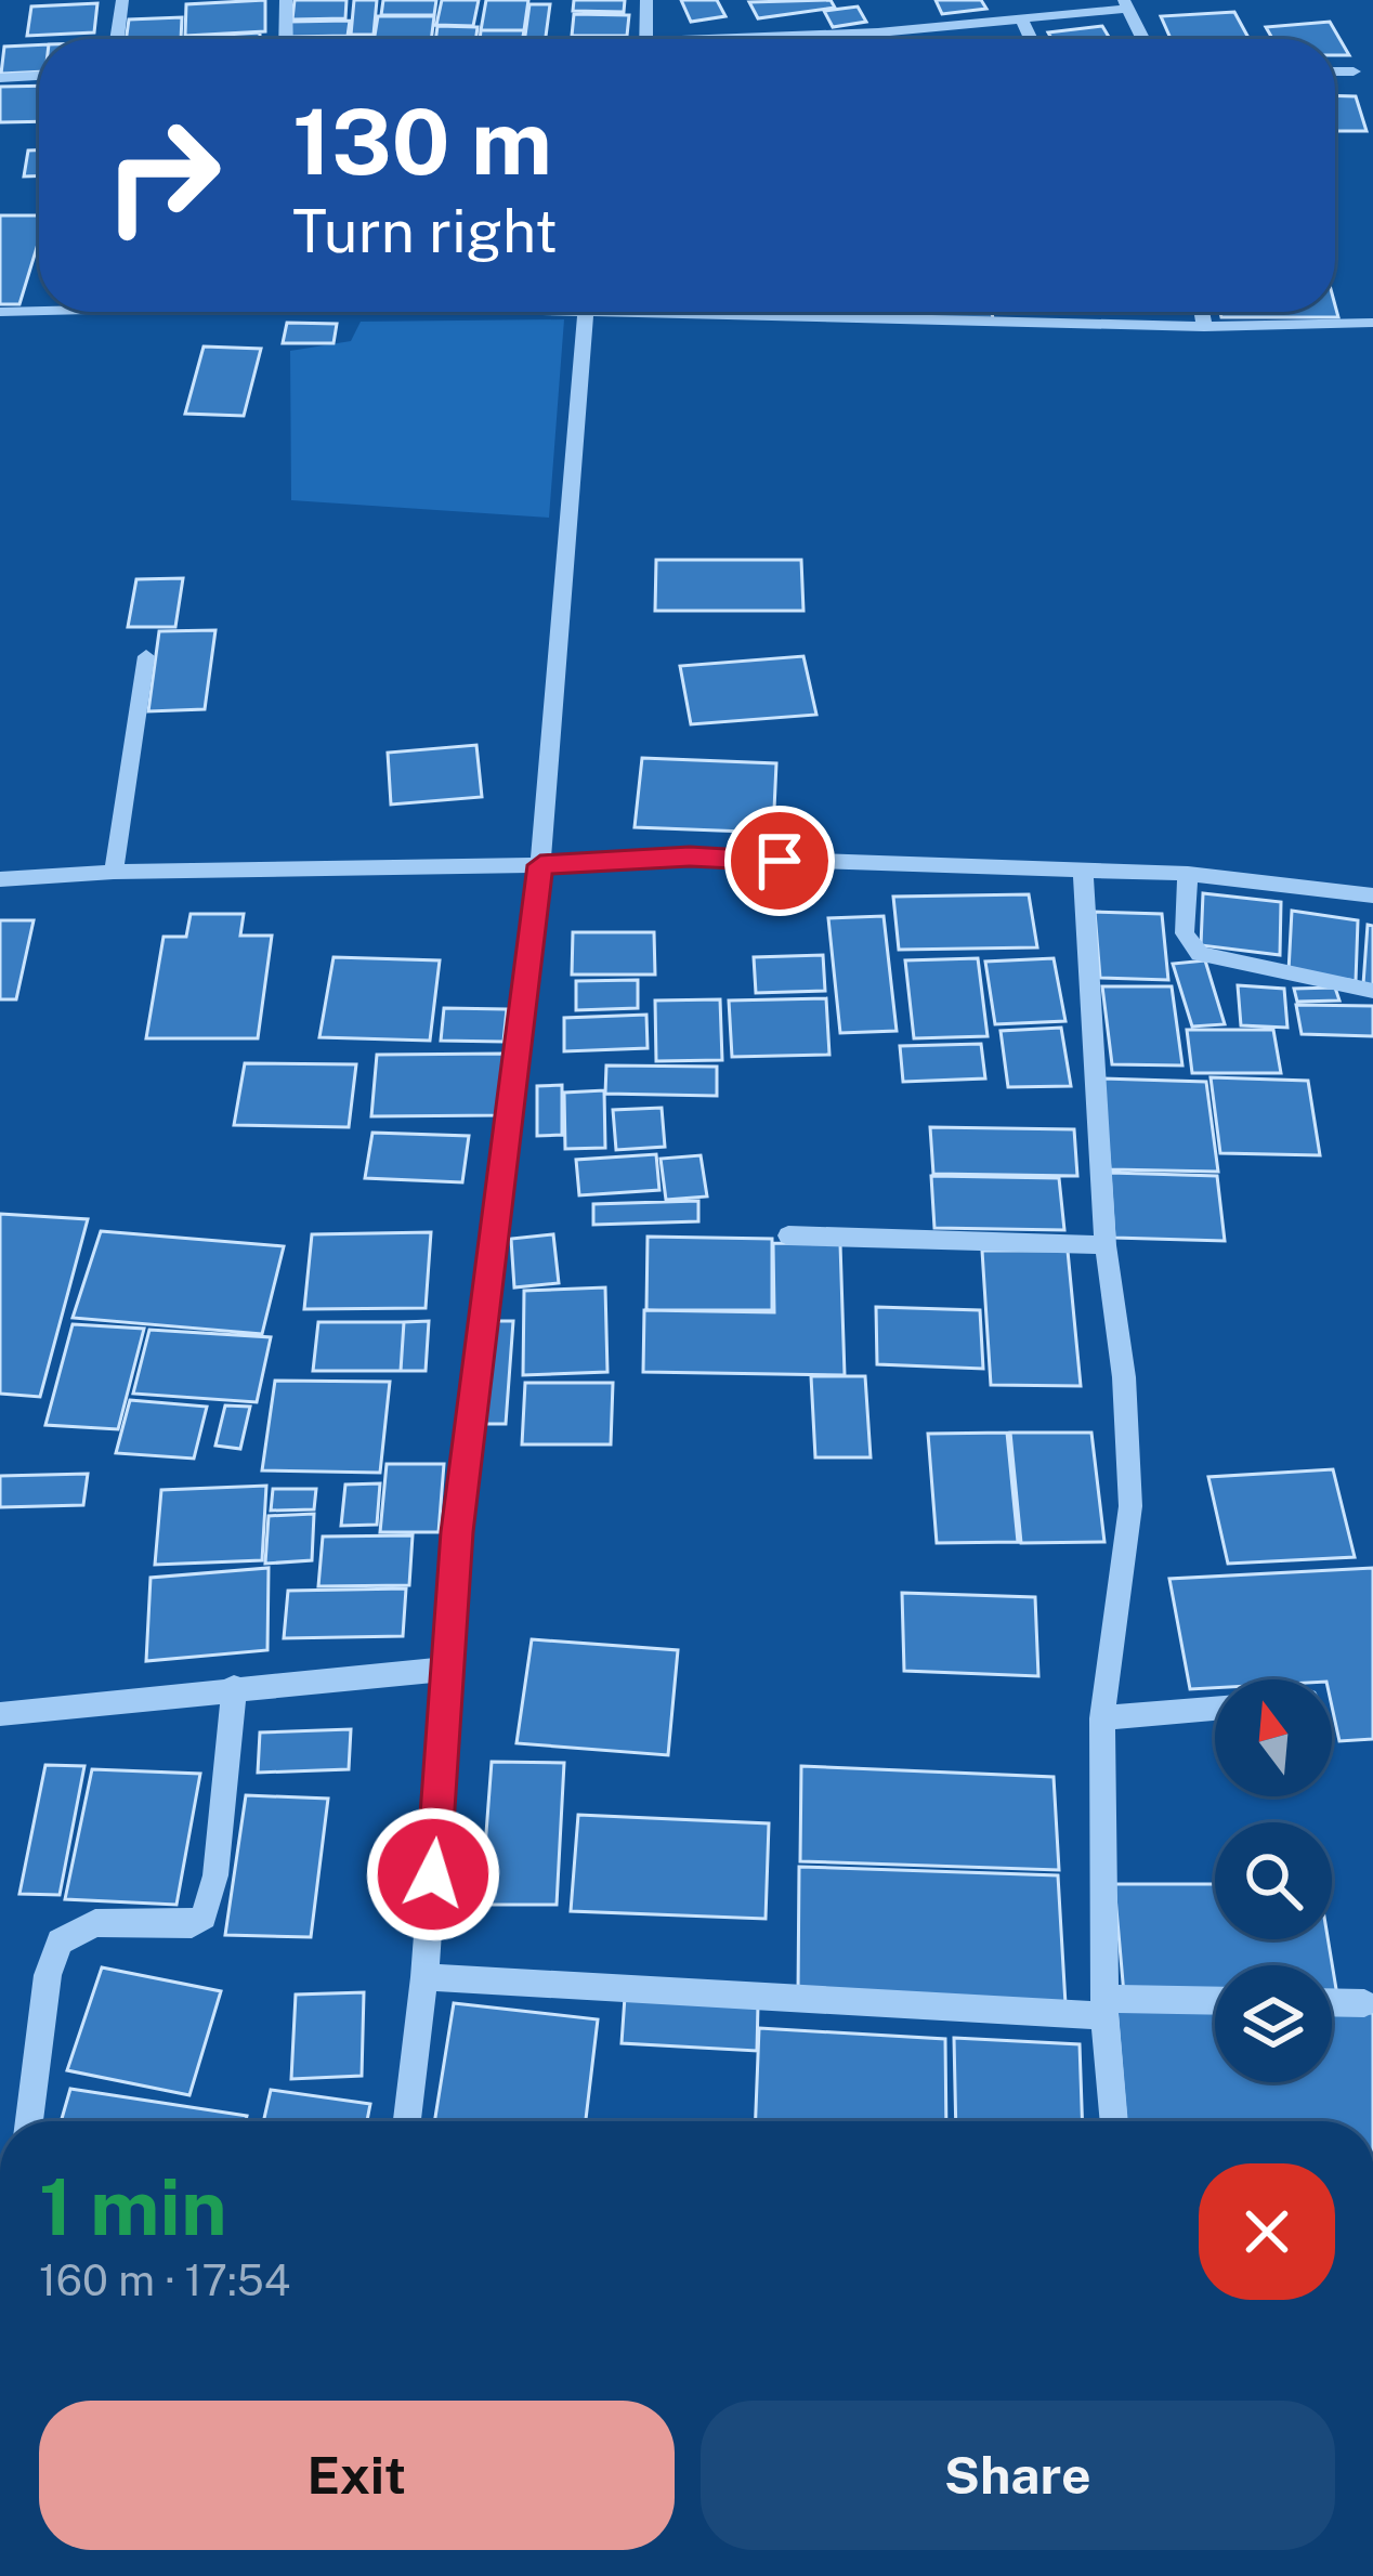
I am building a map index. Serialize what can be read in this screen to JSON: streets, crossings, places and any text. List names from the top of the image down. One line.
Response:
{"north":"top","page":{"turn":["130 m","Turn right"],"heading":["1 min","160 m · 17:54"],"buttons":["Exit","Share"]}}
